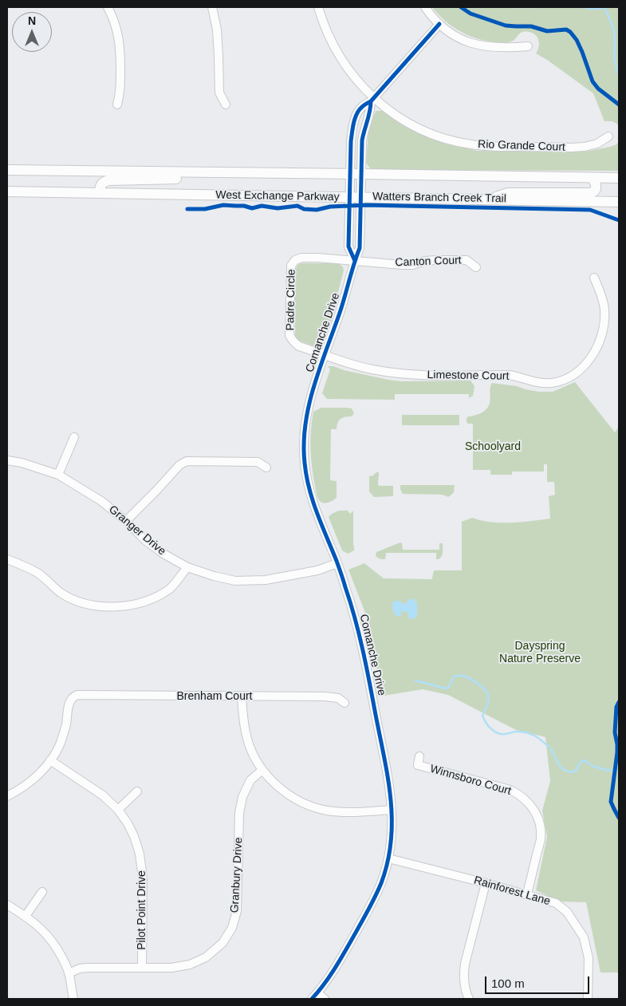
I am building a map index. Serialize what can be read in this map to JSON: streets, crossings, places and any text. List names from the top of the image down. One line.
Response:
{"streets":{"main road":["West Exchange Parkway"],"street":["Rio Grande Court","Canton Court","Padre Circle","Comanche Drive","Limestone Court","Granger Drive","Brenham Court","Winnsboro Court","Granbury Drive","Rainforest Lane","Pilot Point Drive"],"cycle path":["Watters Branch Creek Trail"]},"crossings":[["Rio Grande Court","Comanche Drive"],["West Exchange Parkway","Comanche Drive"],["Canton Court","Padre Circle"],["Canton Court","Comanche Drive"],["Padre Circle","Comanche Drive"],["Padre Circle","Limestone Court"],["Comanche Drive","Limestone Court"],["Comanche Drive","Granger Drive"],["Comanche Drive","Rainforest Lane"],["Brenham Court","Pilot Point Drive"],["Winnsboro Court","Rainforest Lane"],["Granbury Drive","Pilot Point Drive"]],"parks":["Schoolyard","Dayspring Nature Preserve"],"scale_bar":"100 m","north":"top"}
